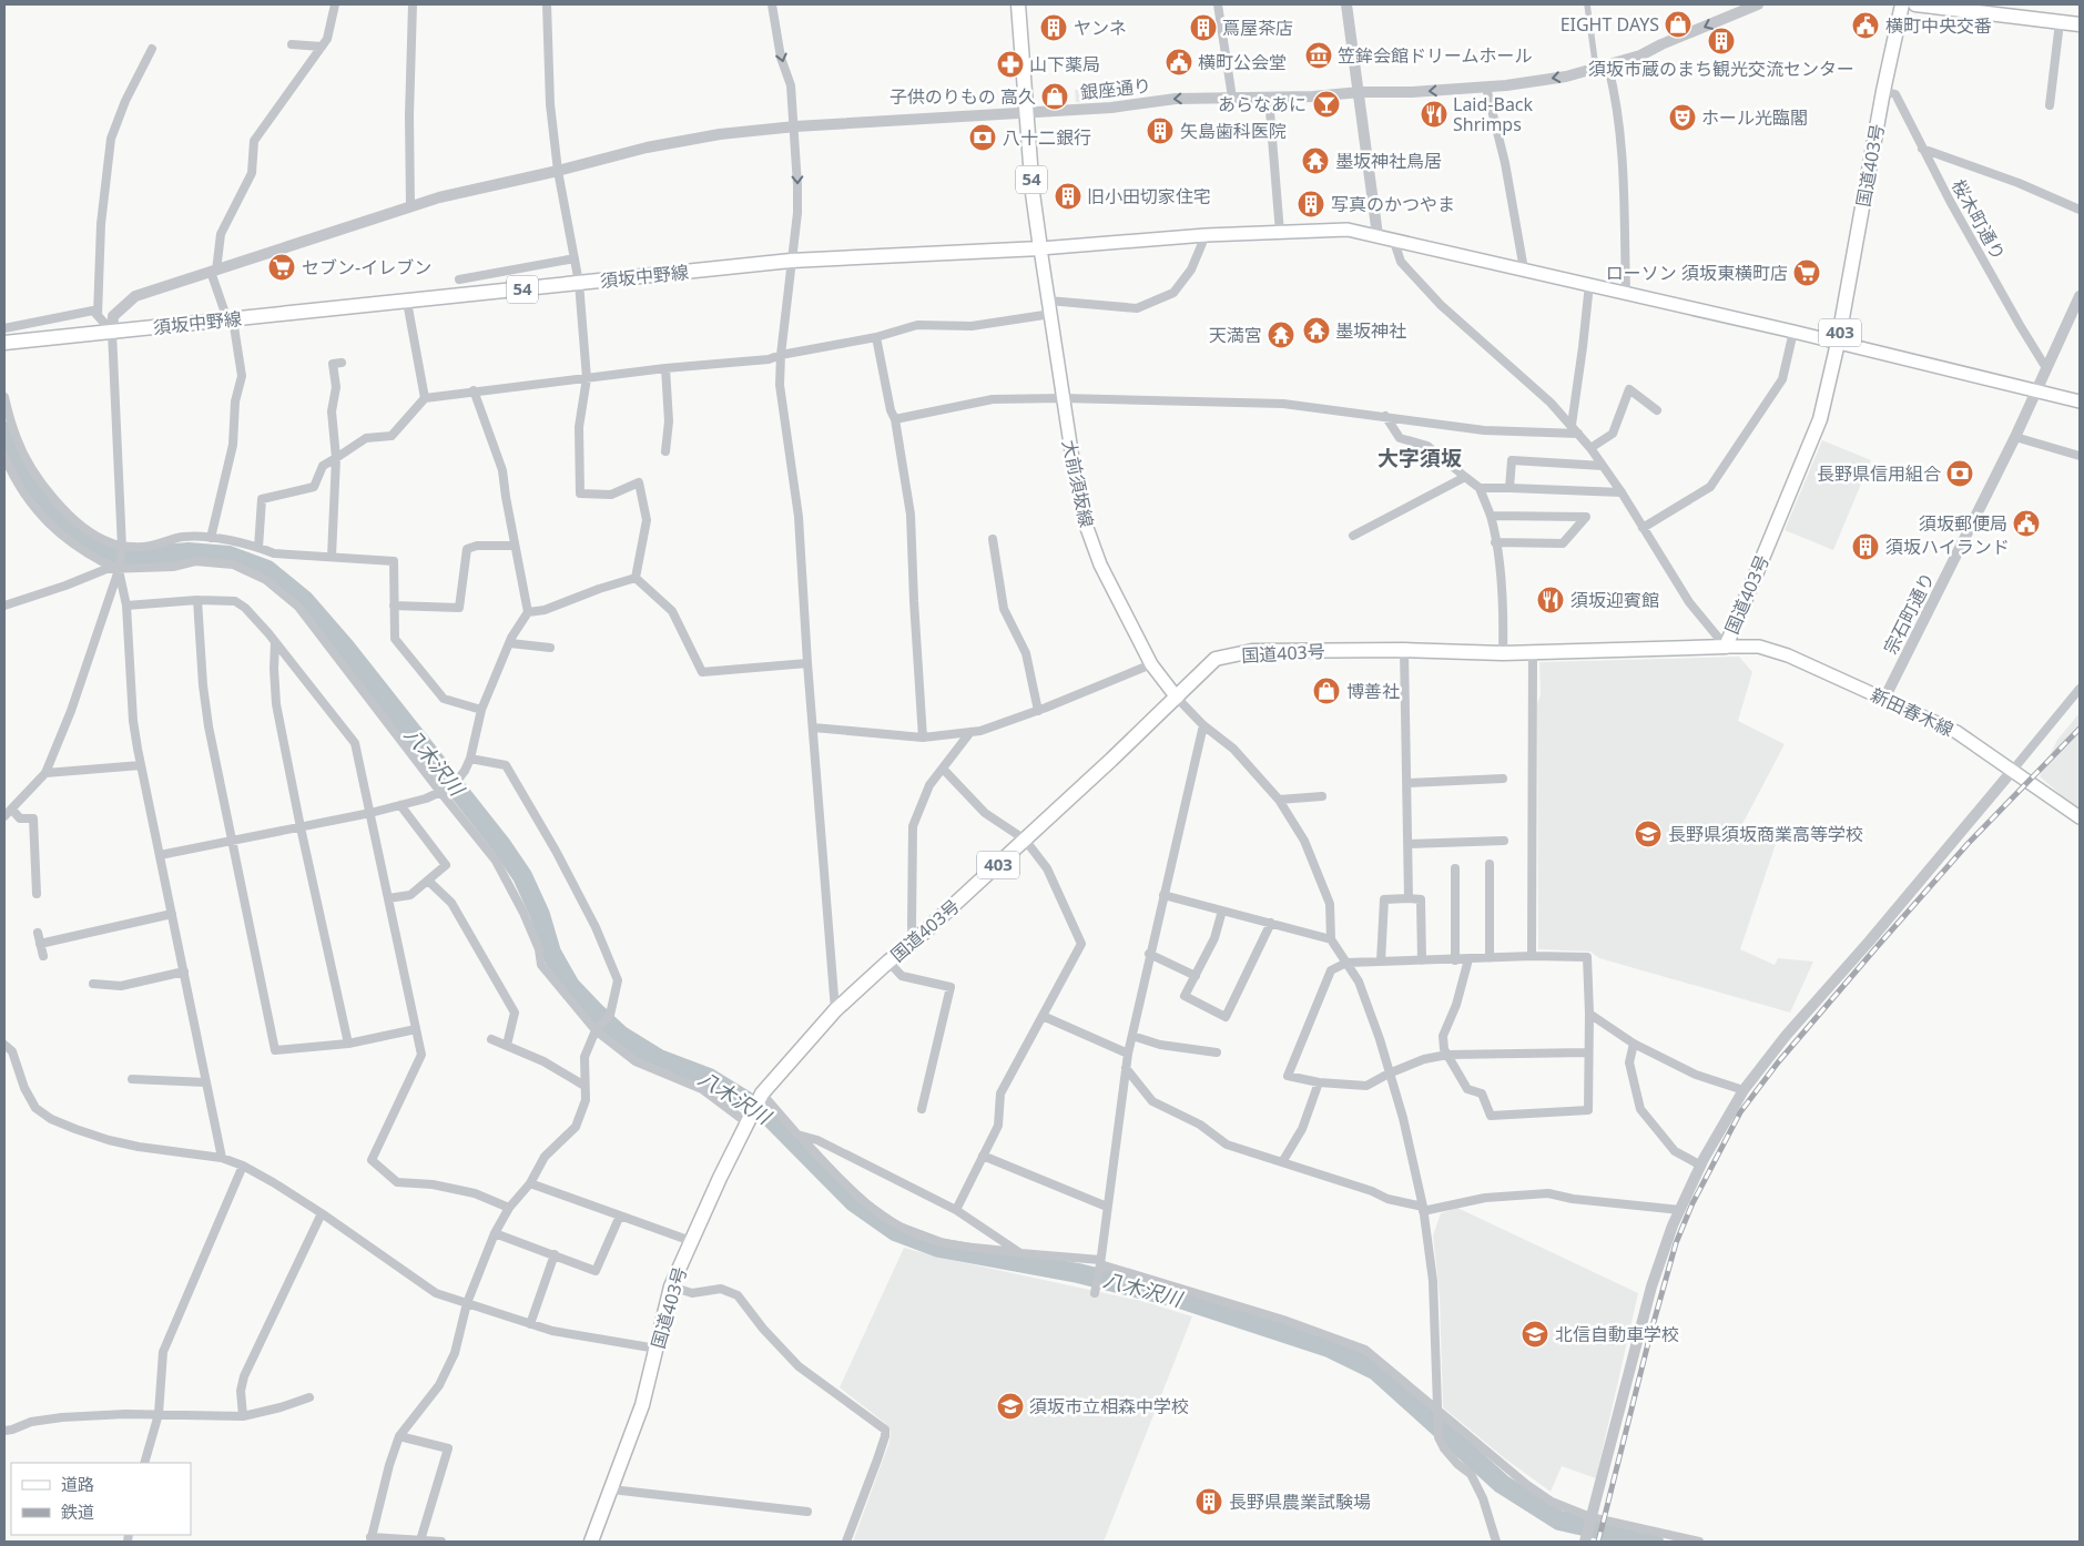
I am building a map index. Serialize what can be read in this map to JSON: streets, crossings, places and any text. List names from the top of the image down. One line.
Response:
{"streets":{"main road":["国道403号","54","須坂中野線","403","大前須坂線","新田春木線"],"street":["銀座通り","桜木町通り","宗石町通り"]},"crossings":[["銀座通り","54"],["銀座通り","須坂中野線"],["国道403号","桜木町通り"],["国道403号","大前須坂線"],["国道403号","新田春木線"],["54","須坂中野線"],["54","大前須坂線"],["桜木町通り","宗石町通り"],["須坂中野線","大前須坂線"],["宗石町通り","新田春木線"]],"one_way":["銀座通り"],"districts":["大字須坂"],"water":["八木沢川"],"places":{"shop":["EIGHT DAYS","子供のりもの 高久","博善社"],"public building":["横町中央交番","横町公会堂","須坂郵便局"],"building":["ヤンネ","蔦屋茶店","須坂市蔵のまち観光交流センター","矢島歯科医院","旧小田切家住宅","写真のかつやま","須坂ハイランド","長野県農業試験場"],"museum":["笠鉾会館ドリームホール"],"pharmacy":["山下薬局"],"bar":["あらなあに"],"restaurant":["Laid-Back Shrimps","須坂迎賓館"],"theatre":["ホール光臨閣"],"bank":["八十二銀行","長野県信用組合"],"temple":["墨坂神社鳥居","墨坂神社","天満宮"],"supermarket":["セブン-イレブン","ローソン 須坂東横町店"],"school or university":["長野県須坂商業高等学校","北信自動車学校","須坂市立相森中学校"]},"legend":["道路","鉄道"]}
